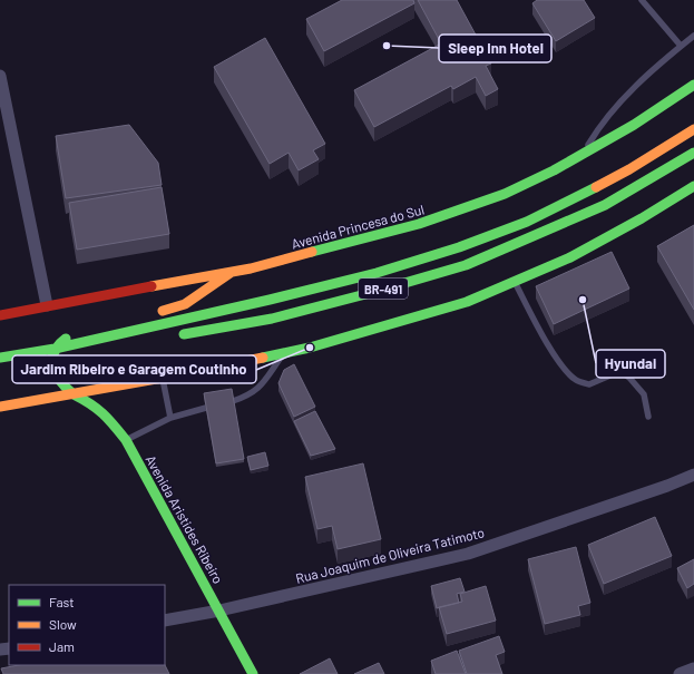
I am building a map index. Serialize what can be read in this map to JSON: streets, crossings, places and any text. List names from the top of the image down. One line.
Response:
{"streets":{"main road":["Avenida Princesa do Sul","BR-491","Avenida Aristides Ribeiro"],"street":["Rua Joaquim de Oliveira Tatimoto"]},"crossings":[["BR-491","Avenida Aristides Ribeiro"],["Avenida Aristides Ribeiro","Rua Joaquim de Oliveira Tatimoto"]],"places":["Sleep Inn Hotel","Hyundai","Jardim Ribeiro e Garagem Coutinho"],"legend":["Fast","Slow","Jam"]}
